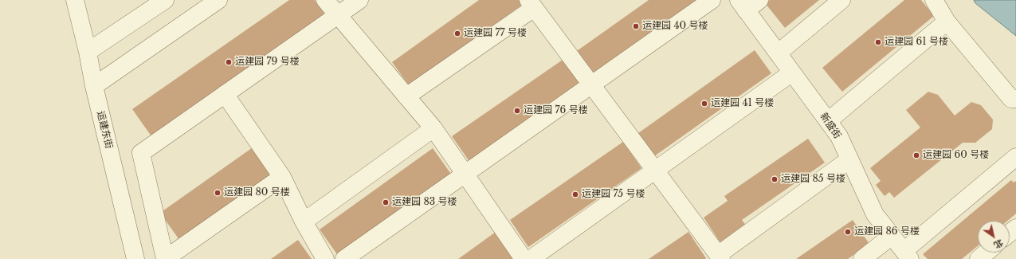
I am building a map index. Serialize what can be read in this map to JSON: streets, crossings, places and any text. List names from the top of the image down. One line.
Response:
{"streets":{"street":["新盛街","运建东街"]},"places":["运建园 40 号楼","运建园 77 号楼","运建园 61 号楼","运建园 79 号楼","运建园 41 号楼","运建园 76 号楼","运建园 60 号楼","运建园 85 号楼","运建园 80 号楼","运建园 75 号楼","运建园 83 号楼","运建园 86 号楼"],"north":"bottom right"}
